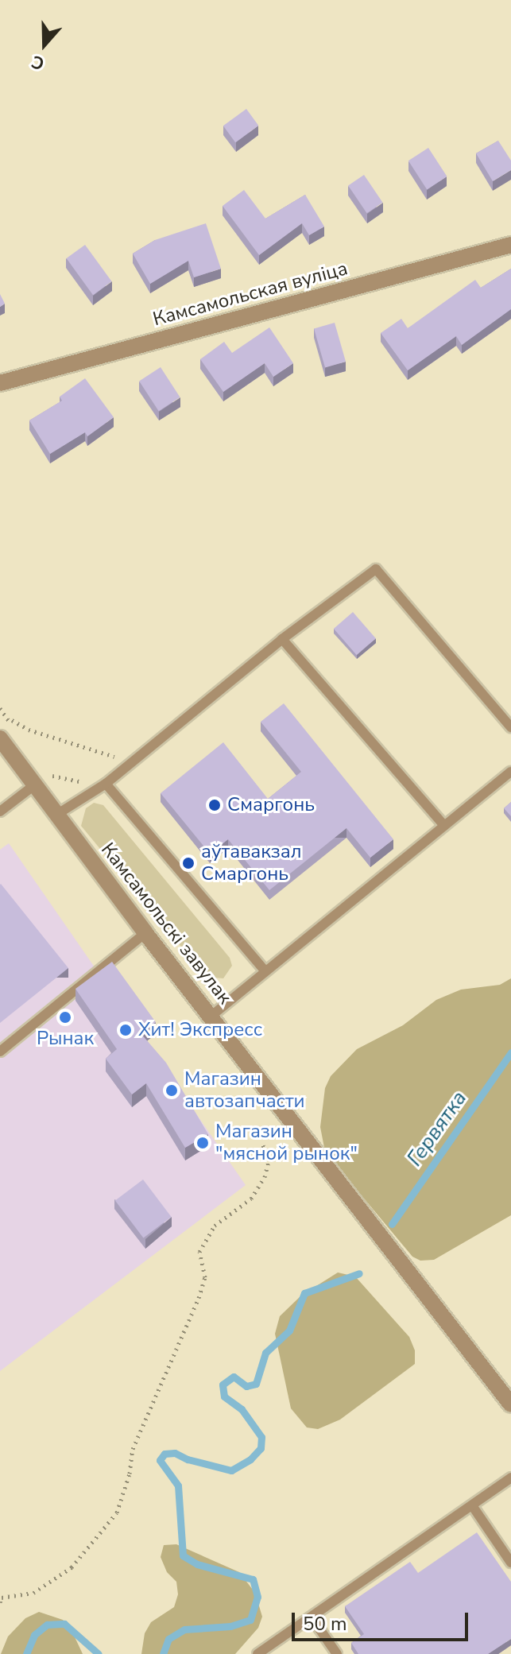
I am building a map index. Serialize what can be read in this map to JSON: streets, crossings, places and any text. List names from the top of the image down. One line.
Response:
{"streets":{"street":["Камсамольская вуліца","Камсамольскі завулак"]},"water":["Гервятка"],"places":["Смаргонь","аўтавакзал Смаргонь","Рынак","Хит! Экспресс","Магазин автозапчасти","Магазин \"мясной рынок\""],"scale_bar":"50 m","north":"bottom"}
